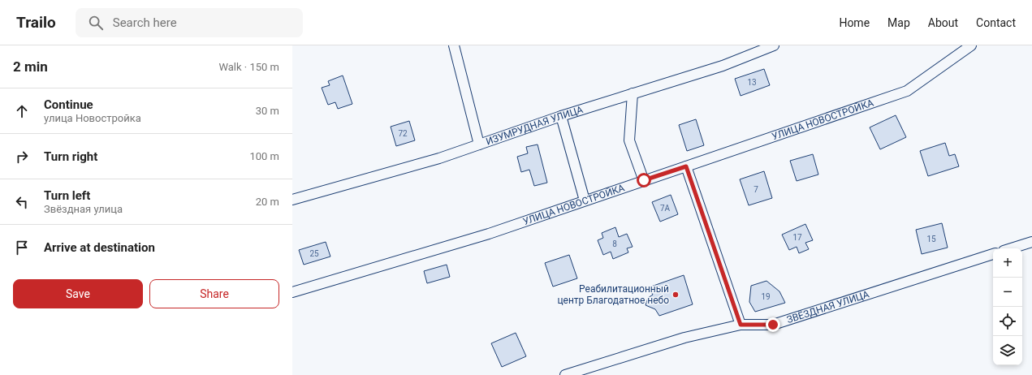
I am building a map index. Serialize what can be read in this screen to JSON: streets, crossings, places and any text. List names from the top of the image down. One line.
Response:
{"streets":{"street":["УЛИЦА НОВОСТРОЙКА","ИЗУМРУДНАЯ УЛИЦА","ЗВЁЗДНАЯ УЛИЦА"]},"places":["Реабилитационный центр Благодатное небо"],"house_numbers":["13","72","7","7А","17","15","8","25","19"],"page":{"header":"Trailo","search":"Search here","nav":["Home","Map","About","Contact"],"heading":["2 min","Walk · 150 m"],"list":[["Continue","улица Новостройка","30 m"],["Turn right","100 m"],["Turn left","Звёздная улица","20 m"],"Arrive at destination"],"map_buttons":["+","−"],"buttons":["Save","Share"]}}
